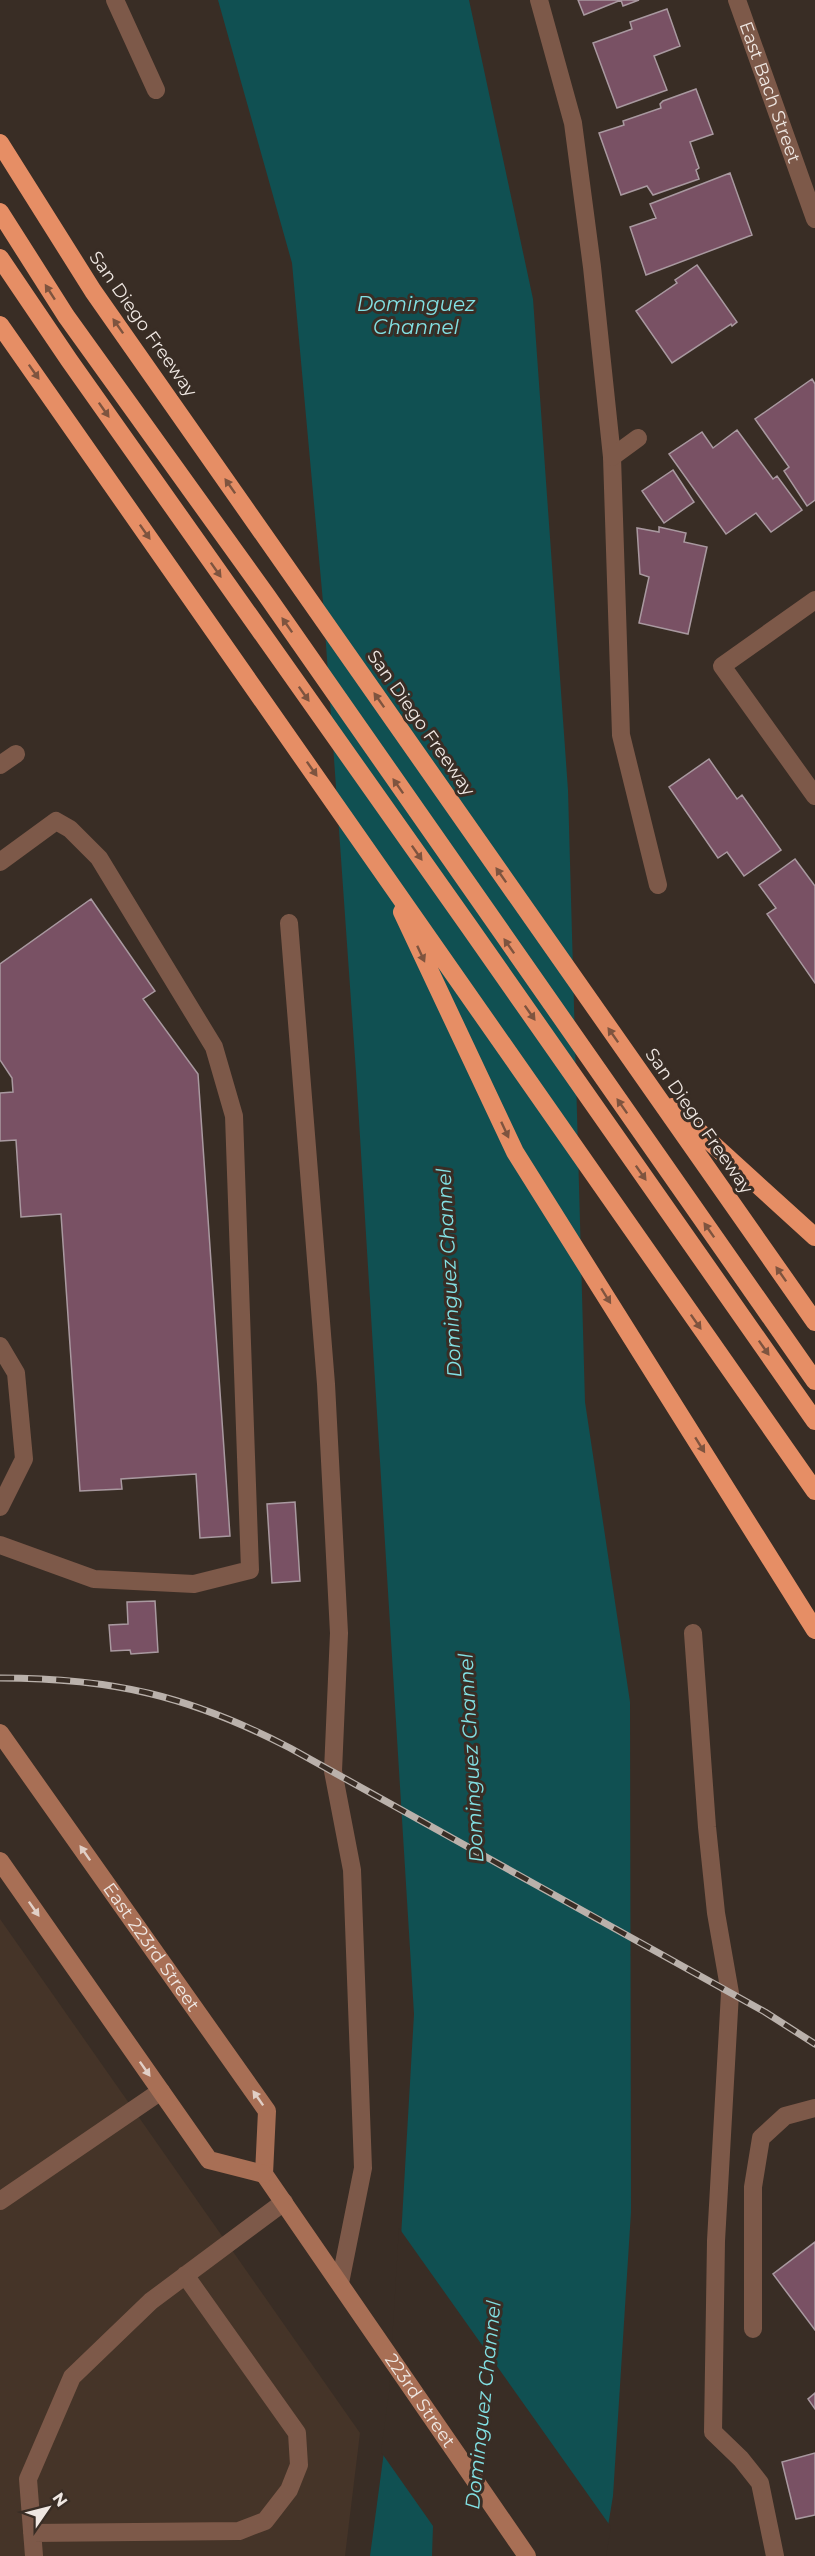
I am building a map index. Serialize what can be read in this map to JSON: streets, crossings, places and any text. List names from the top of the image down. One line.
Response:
{"streets":{"highway":["San Diego Freeway"],"main road":["East 223rd Street","223rd Street"],"street":["East Bach Street"]},"water":["Dominguez Channel"],"north":"top right"}
